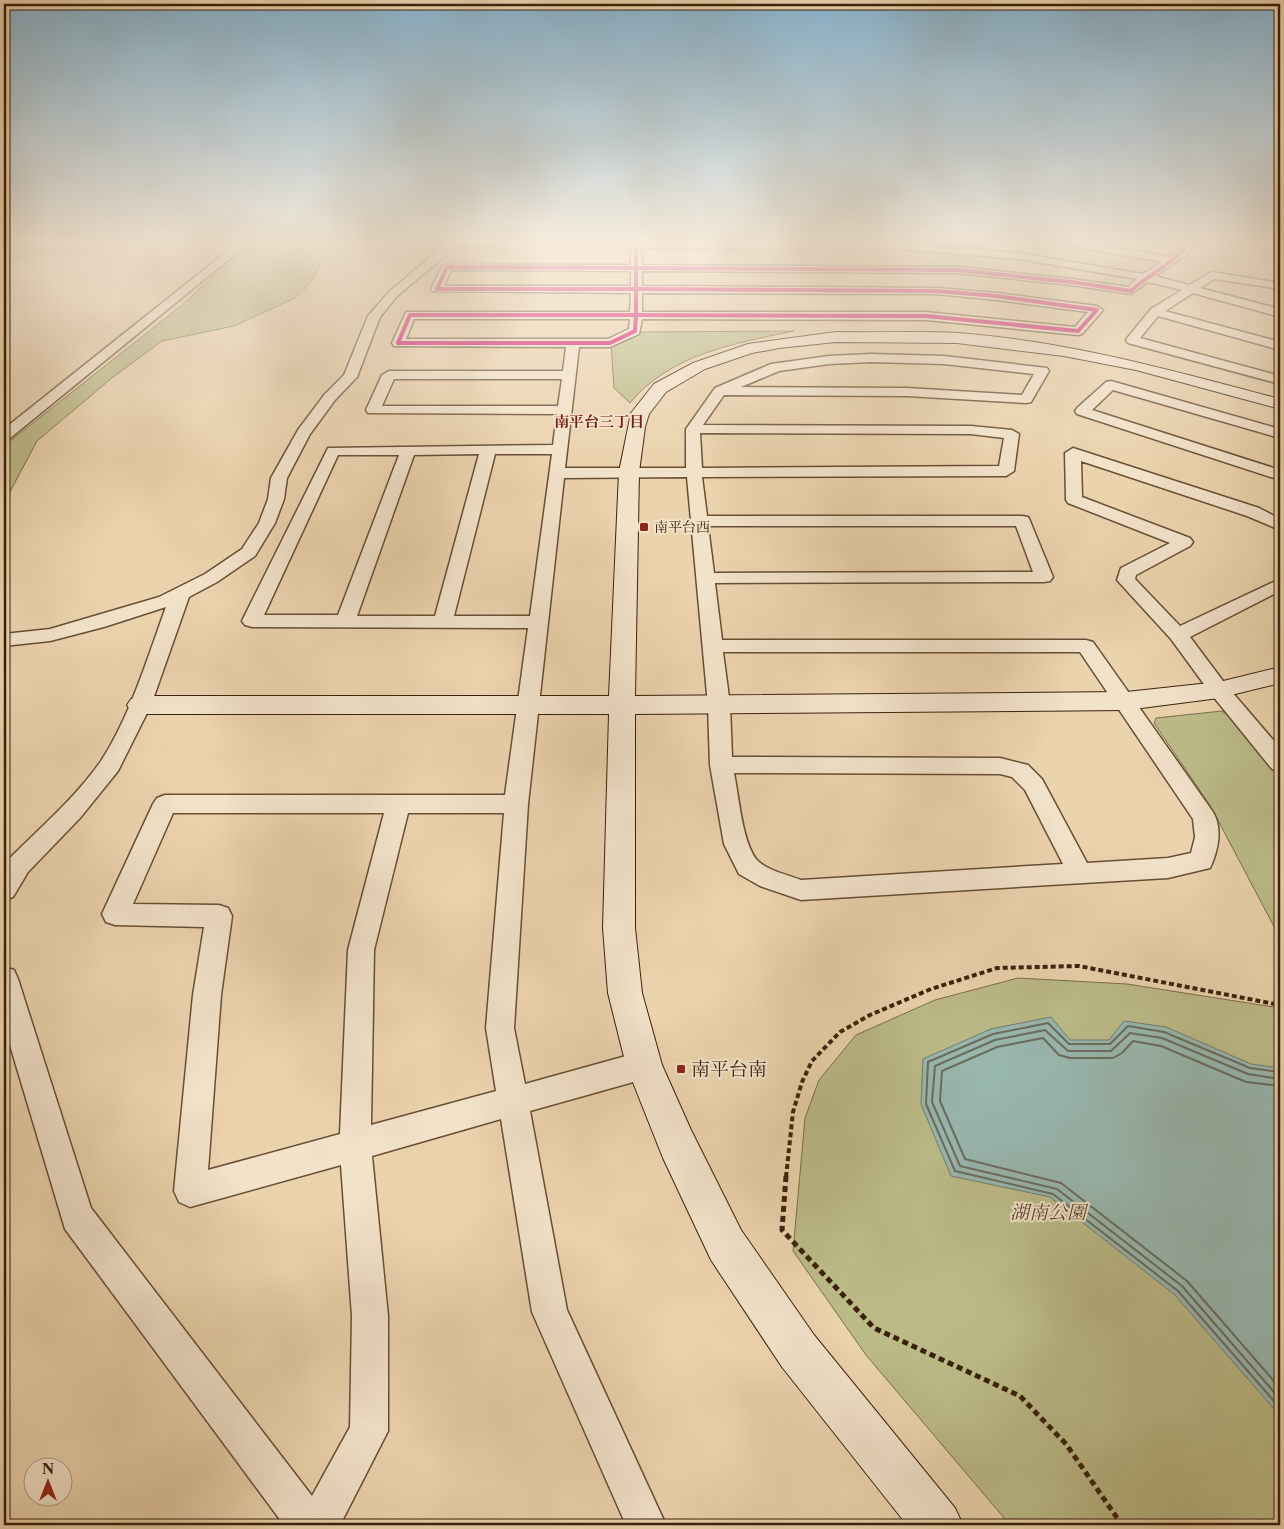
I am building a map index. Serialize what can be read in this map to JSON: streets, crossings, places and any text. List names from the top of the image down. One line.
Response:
{"districts":["南平台三丁目"],"parks":["湖南公園"],"places":{"transit":["南平台西","南平台南"]},"north":"top"}
